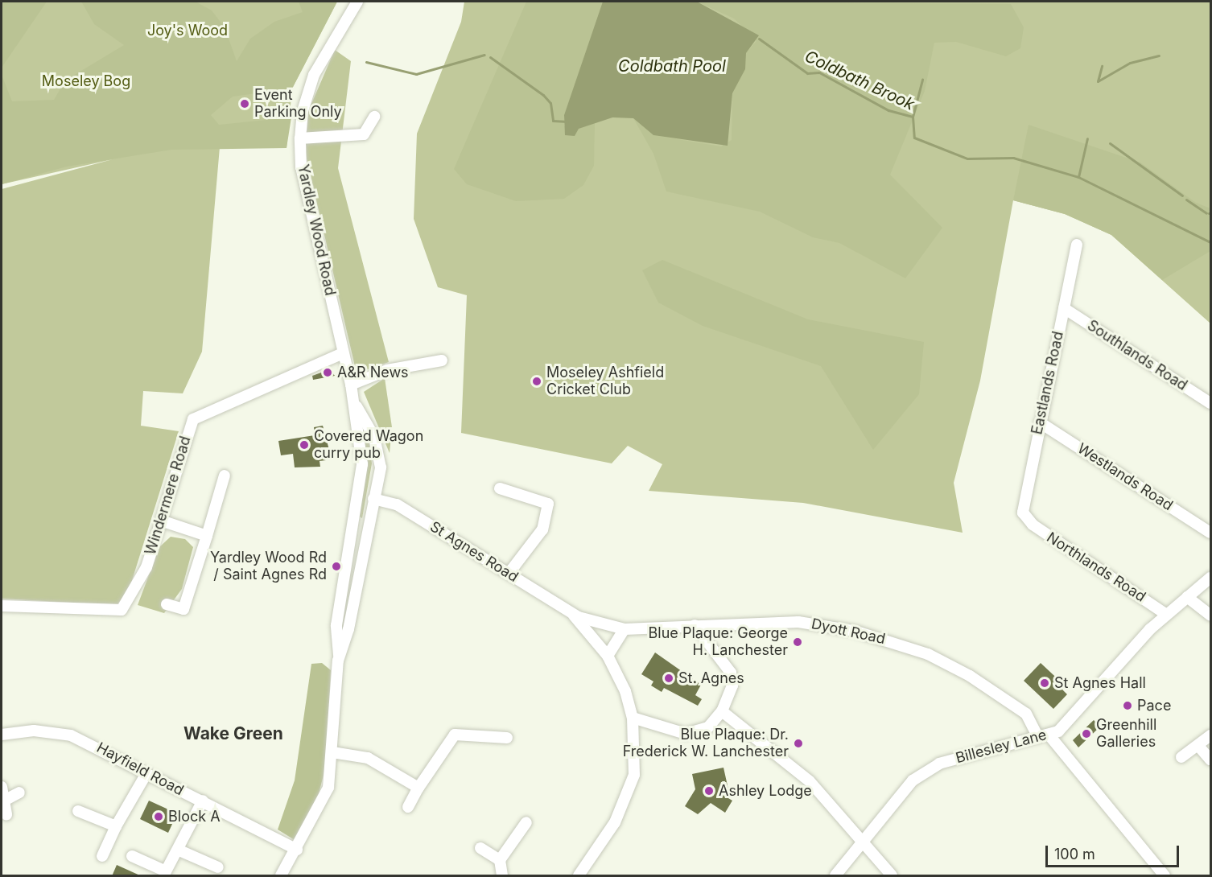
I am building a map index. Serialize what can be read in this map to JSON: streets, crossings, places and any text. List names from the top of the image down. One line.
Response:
{"streets":{"street":["Yardley Wood Road","Southlands Road","Eastlands Road","Westlands Road","Windermere Road","St Agnes Road","Northlands Road","Dyott Road","Billesley Lane","Hayfield Road"]},"crossings":[["Yardley Wood Road","Windermere Road"],["Yardley Wood Road","St Agnes Road"],["Yardley Wood Road","Hayfield Road"],["Southlands Road","Eastlands Road"],["Eastlands Road","Westlands Road"],["Eastlands Road","Northlands Road"],["St Agnes Road","Dyott Road"],["Northlands Road","Billesley Lane"],["Dyott Road","Billesley Lane"]],"districts":["Wake Green"],"water":["Coldbath Pool","Coldbath Brook"],"parks":["Joy's Wood","Moseley Bog"],"places":["Event Parking Only","A&R News","Moseley Ashfield Cricket Club","Covered Wagon curry pub","Yardley Wood Rd / Saint Agnes Rd","Blue Plaque: George H. Lanchester","St. Agnes","St Agnes Hall","Pace","Greenhill Galleries","Blue Plaque: Dr. Frederick W. Lanchester","Ashley Lodge","Block A"],"scale_bar":"100 m"}
